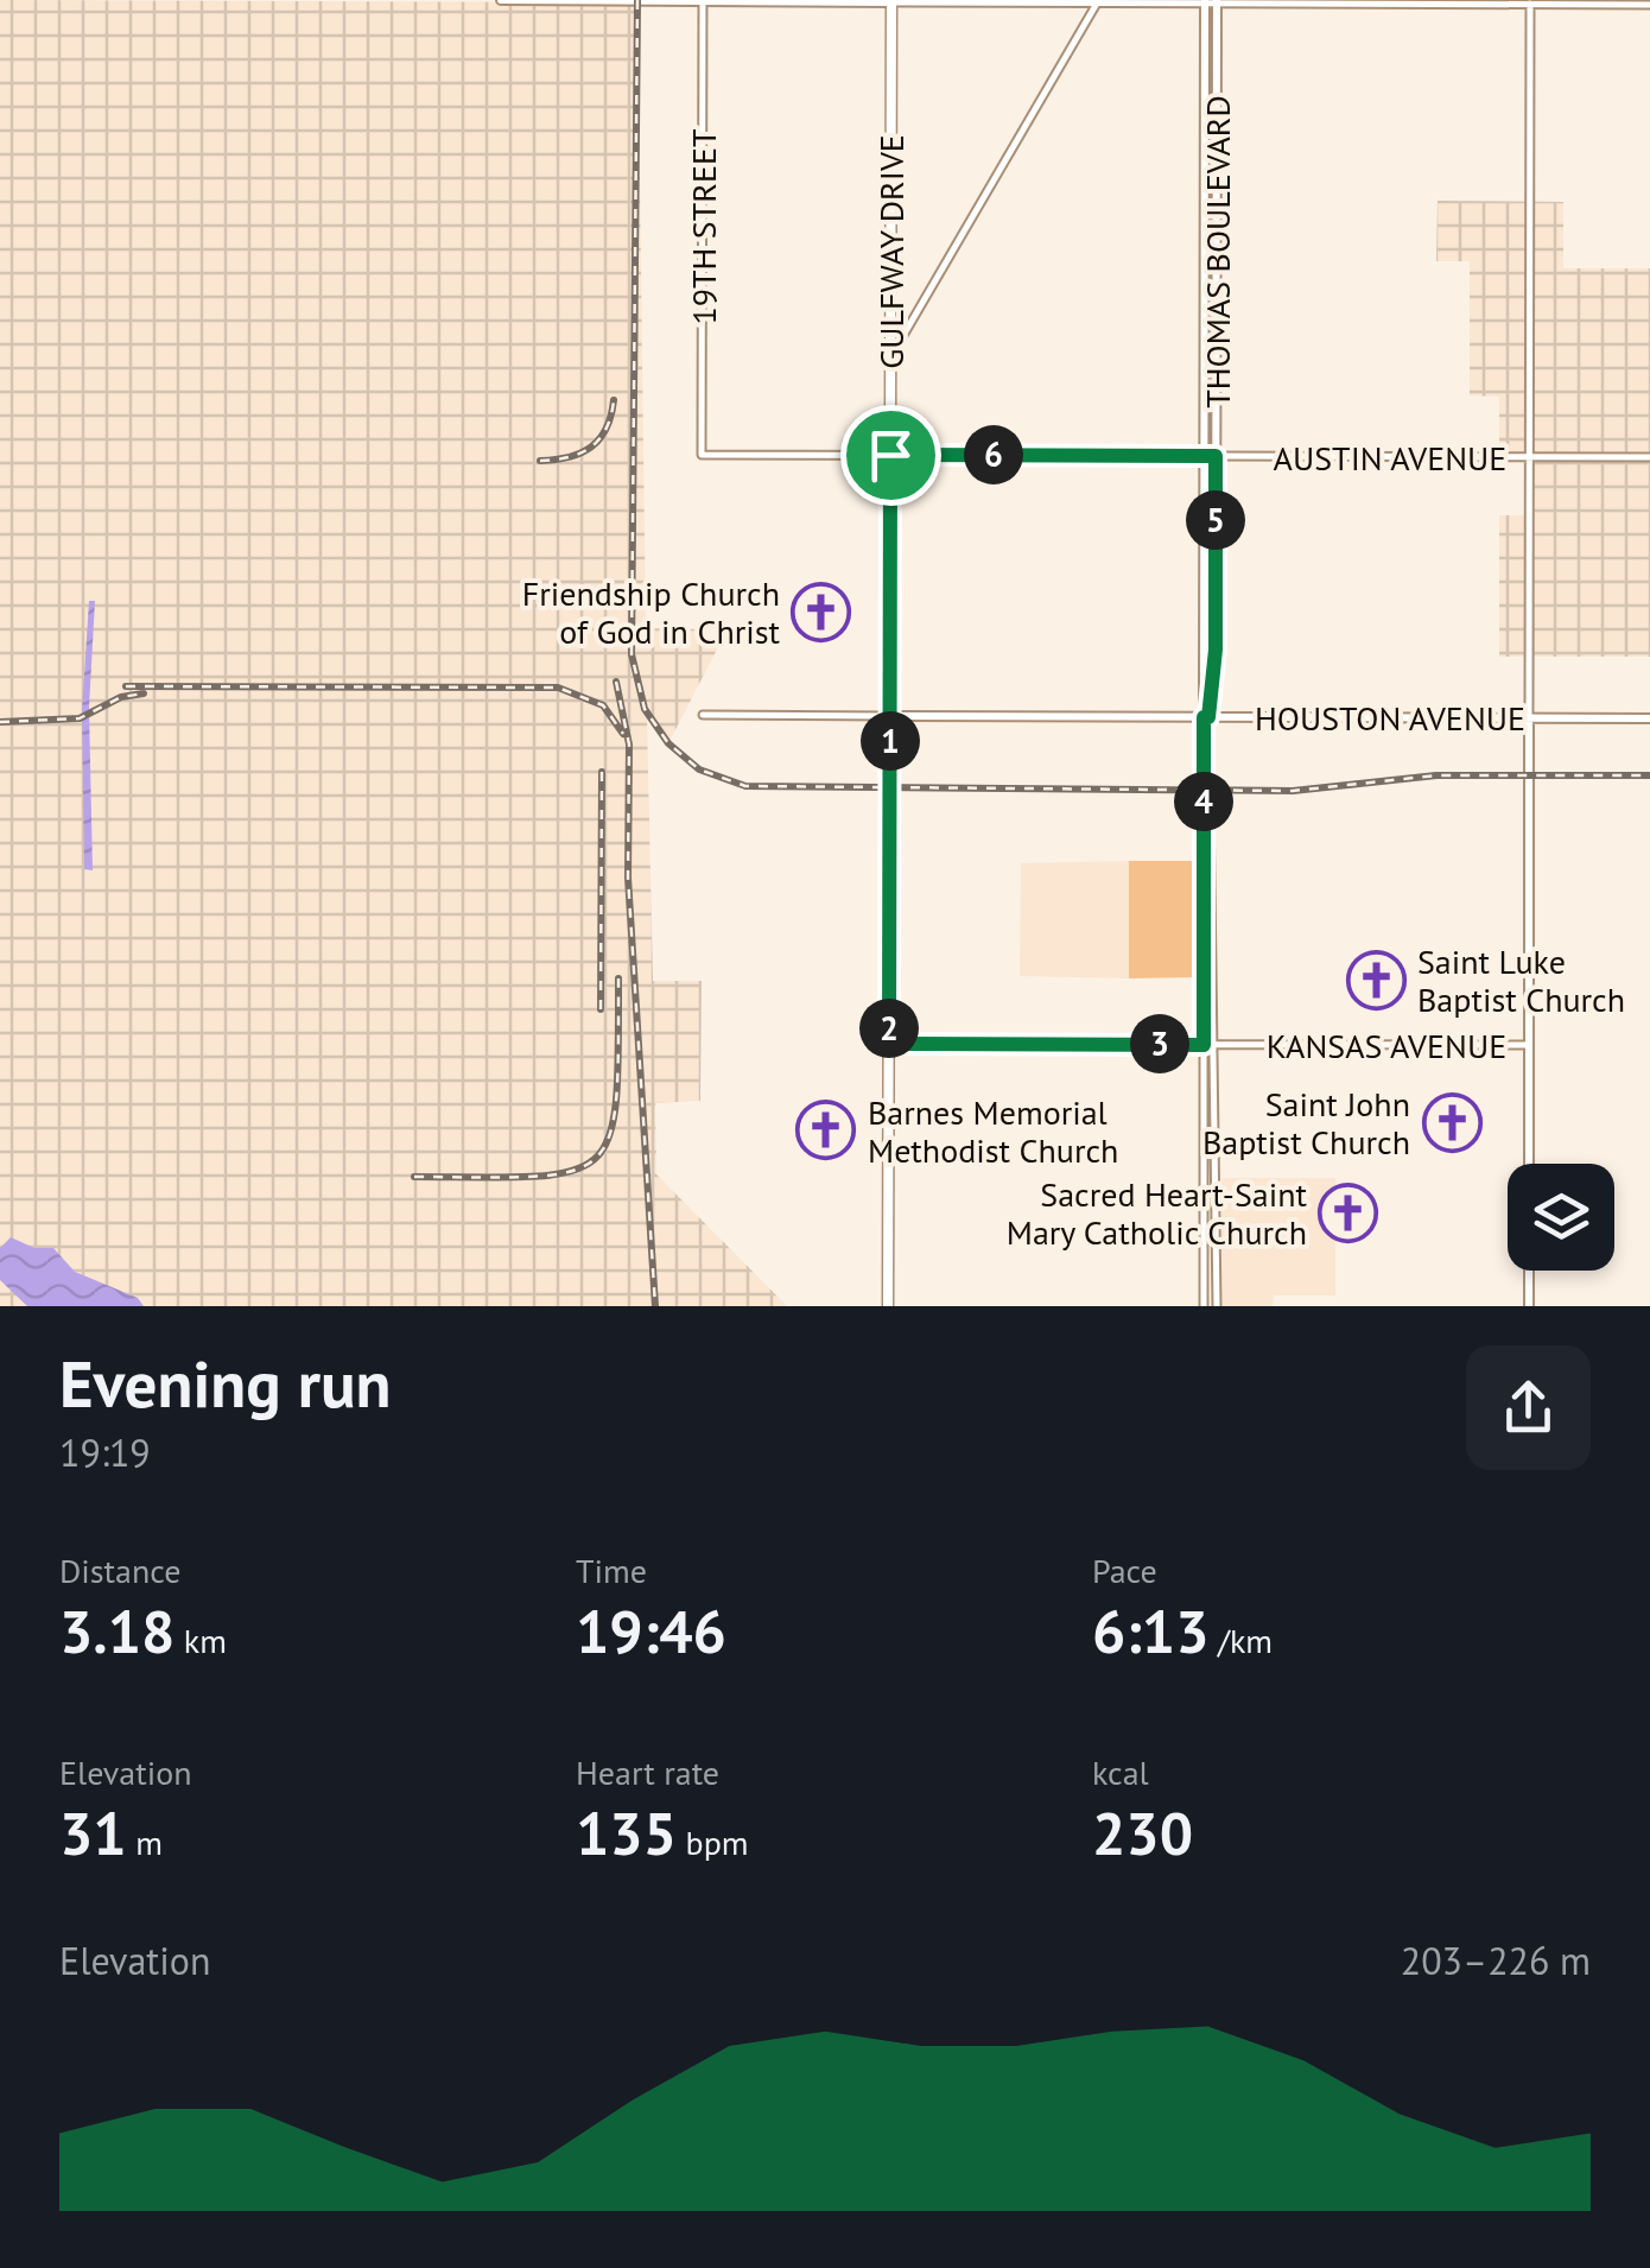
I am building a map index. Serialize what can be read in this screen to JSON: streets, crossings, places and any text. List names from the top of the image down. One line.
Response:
{"streets":{"main road":["GULFWAY DRIVE","THOMAS BOULEVARD","HOUSTON AVENUE"],"street":["19TH STREET","AUSTIN AVENUE","KANSAS AVENUE"]},"crossings":[["19TH STREET","AUSTIN AVENUE"],["GULFWAY DRIVE","AUSTIN AVENUE"],["GULFWAY DRIVE","HOUSTON AVENUE"],["GULFWAY DRIVE","KANSAS AVENUE"],["THOMAS BOULEVARD","AUSTIN AVENUE"],["THOMAS BOULEVARD","HOUSTON AVENUE"]],"places":{"church":["Friendship Church of God in Christ","Saint Luke Baptist Church","Saint John Baptist Church","Barnes Memorial Methodist Church","Sacred Heart-Saint Mary Catholic Church"]},"page":{"pins":["6","5","1","4","2","3"],"heading":["Evening run","19:19"],"stats":[["Distance","3.18 km"],["Time","19:46"],["Pace","6:13 /km"],["Elevation","31 m"],["Heart rate","135 bpm"],["kcal","230"]],"chart":["Elevation","203–226 m"]}}
